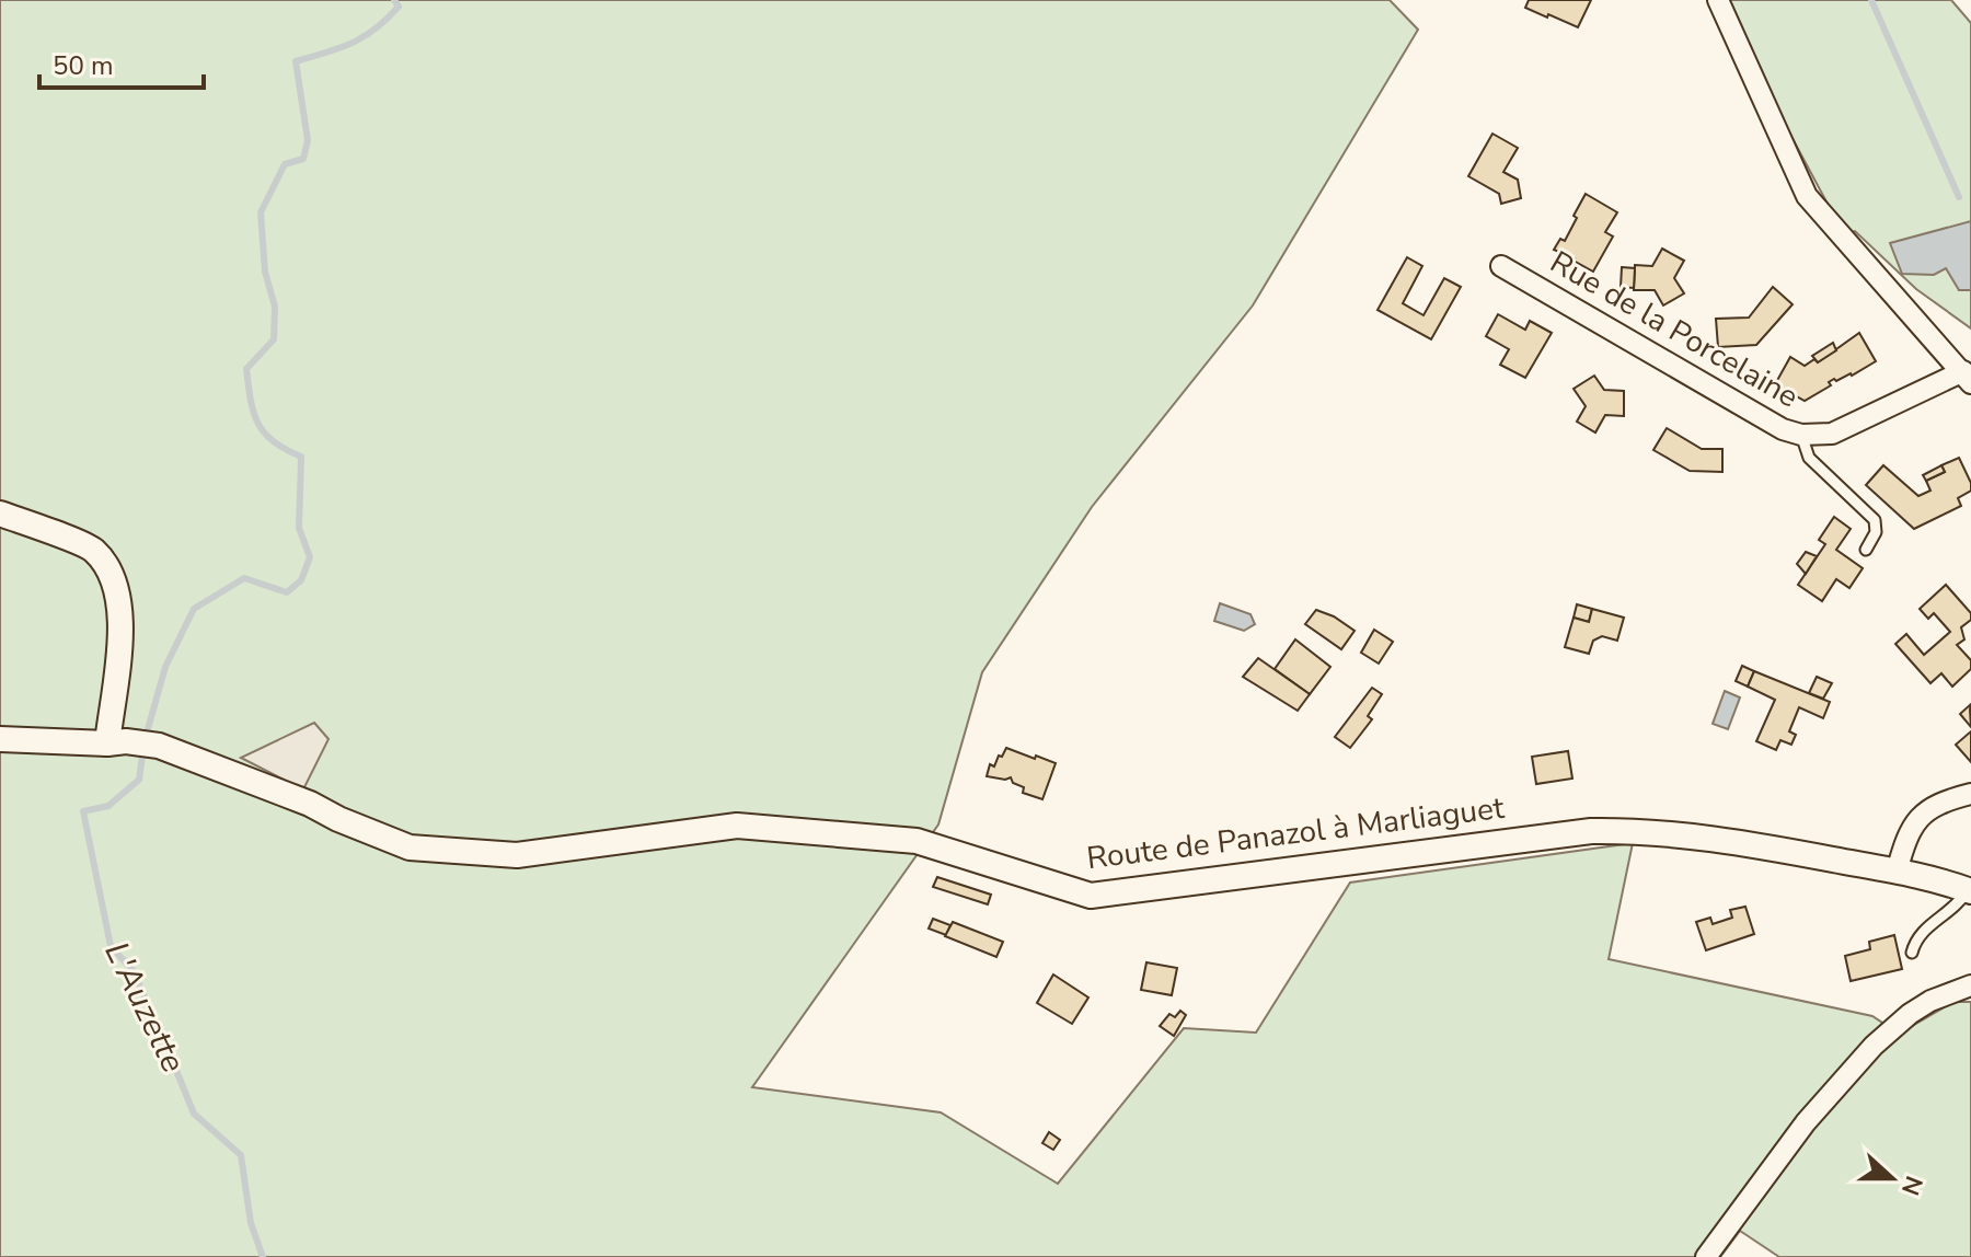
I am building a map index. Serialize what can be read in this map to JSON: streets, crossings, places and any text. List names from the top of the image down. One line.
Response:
{"streets":{"street":["Rue de la Porcelaine","Route de Panazol à Marliaguet"]},"water":["L'Auzette"],"scale_bar":"50 m","north":"right"}
